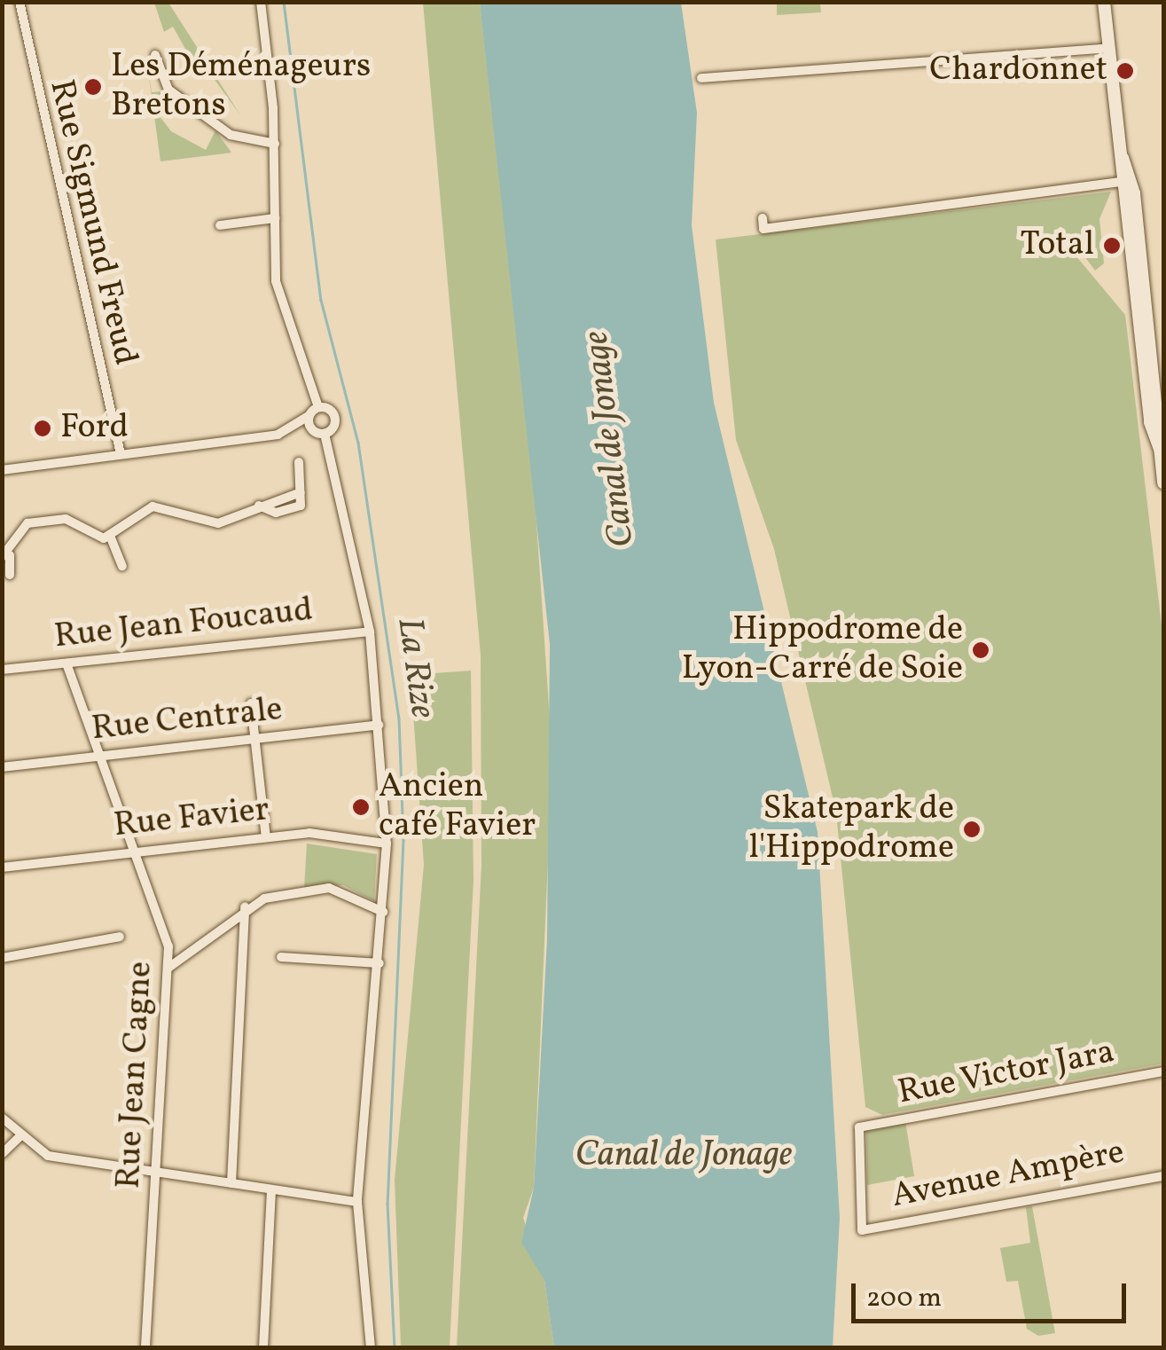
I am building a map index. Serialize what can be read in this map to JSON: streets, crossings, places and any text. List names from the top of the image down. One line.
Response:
{"streets":{"street":["Rue Sigmund Freud","Rue Jean Foucaud","Rue Centrale","Rue Favier","Rue Victor Jara","Rue Jean Cagne","Avenue Ampère"]},"crossings":[["Rue Jean Foucaud","Rue Jean Cagne"],["Rue Centrale","Rue Jean Cagne"],["Rue Favier","Rue Jean Cagne"],["Rue Victor Jara","Avenue Ampère"]],"water":["Canal de Jonage","La Rize"],"places":["Chardonnet","Les Déménageurs Bretons","Total","Ford","Hippodrome de Lyon-Carré de Soie","Ancien café Favier","Skatepark de l'Hippodrome"],"scale_bar":"200 m"}
